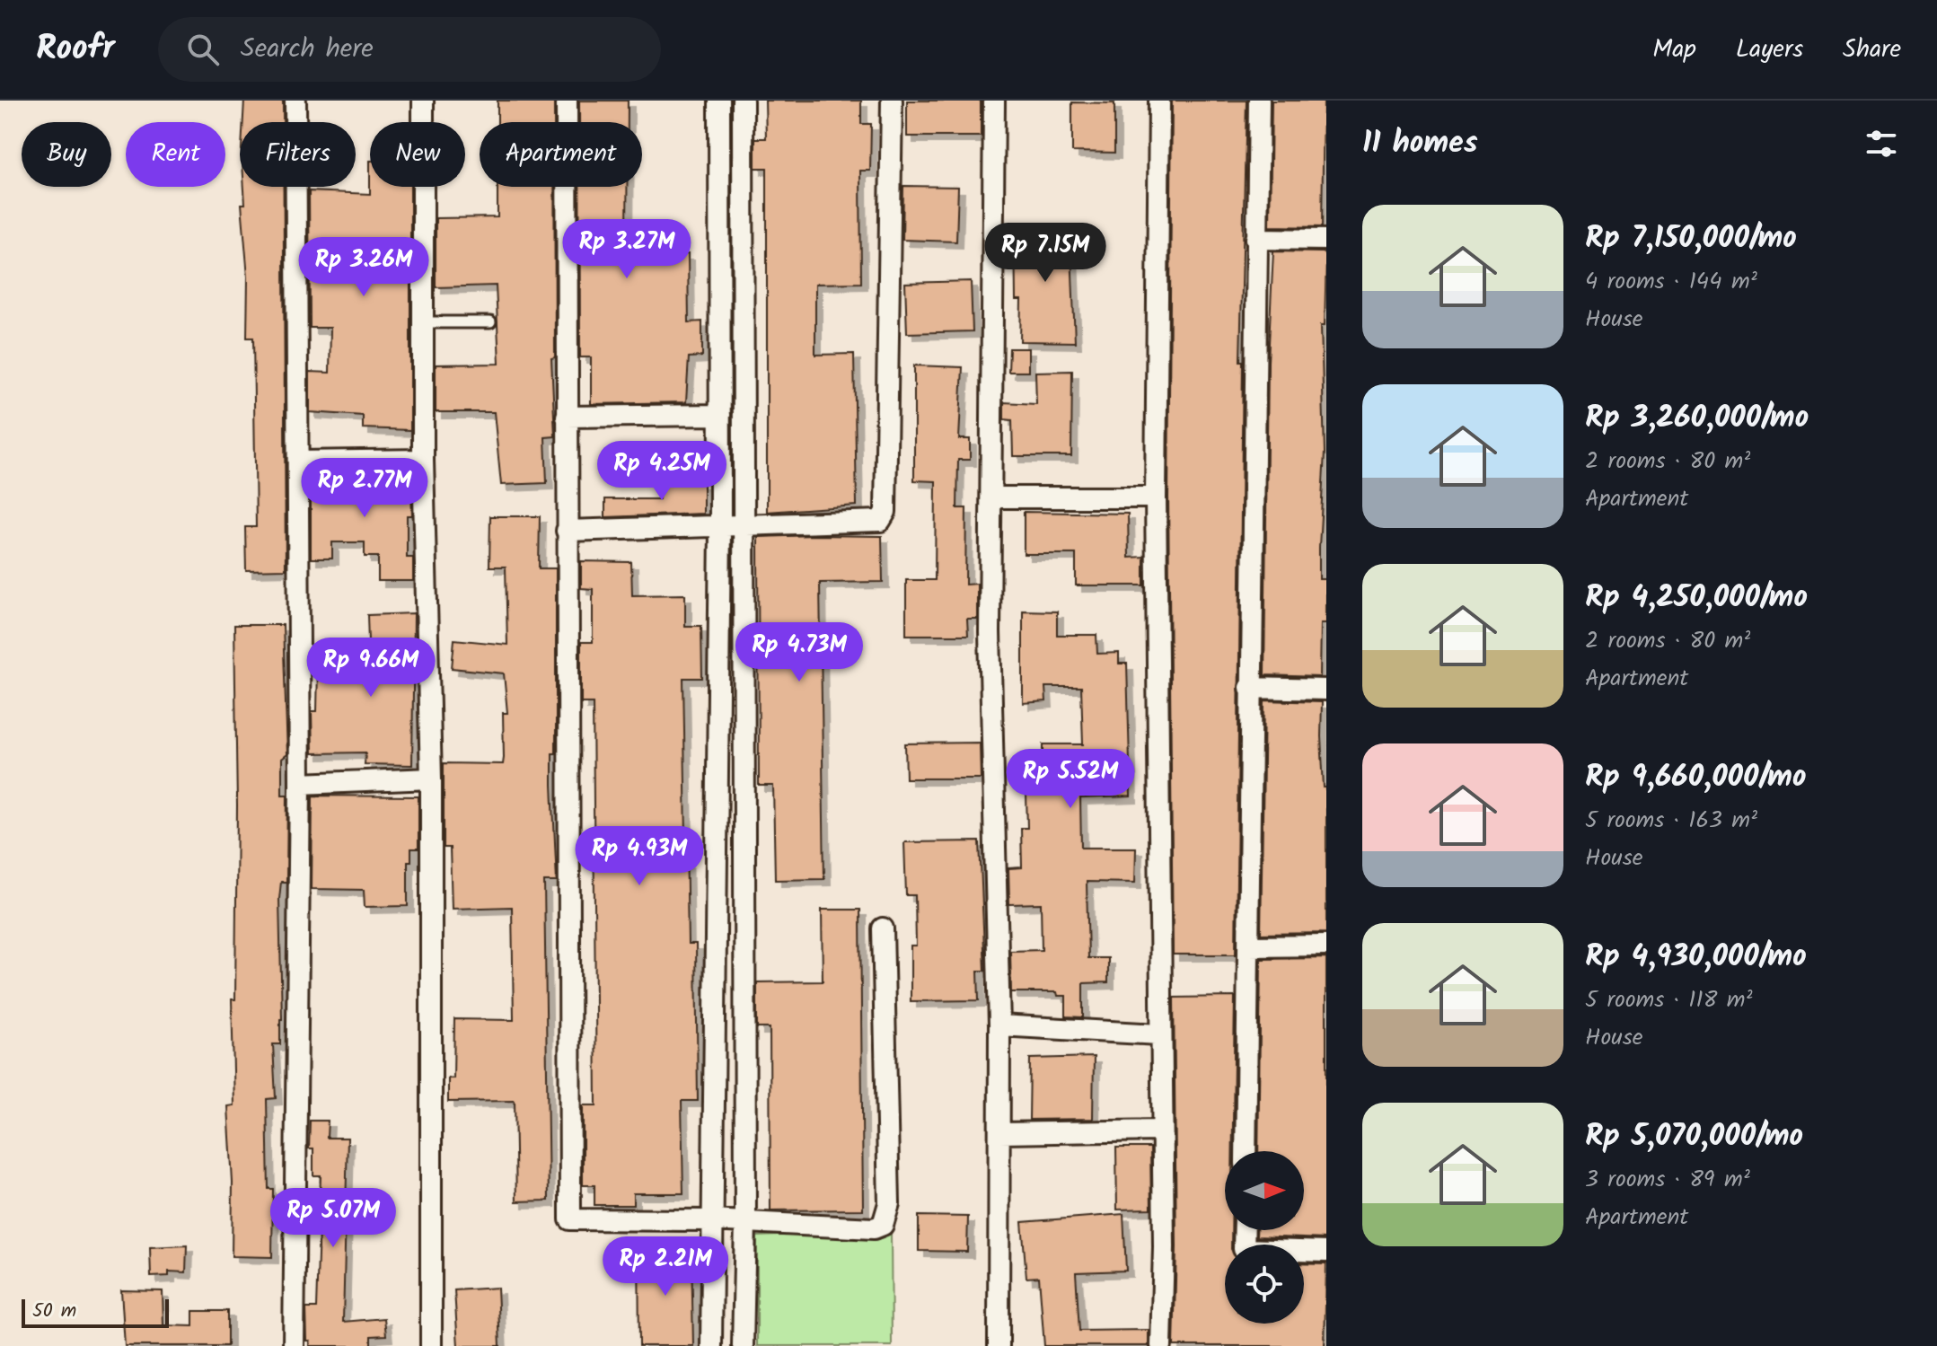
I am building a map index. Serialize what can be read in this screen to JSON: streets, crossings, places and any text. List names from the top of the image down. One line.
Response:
{"scale_bar":"50 m","north":"right","page":{"header":"Roofr","search":"Search here","nav":["Map","Layers","Share"],"heading":"11 homes","chip":["Buy","Rent","Filters","New","Apartment"],"list":[{"name":"Rp 7,150,000/mo","note":"4 rooms · 144 m² · House"},{"name":"Rp 3,260,000/mo","note":"2 rooms · 80 m² · Apartment"},{"name":"Rp 4,250,000/mo","note":"2 rooms · 80 m² · Apartment"},{"name":"Rp 9,660,000/mo","note":"5 rooms · 163 m² · House"},{"name":"Rp 4,930,000/mo","note":"5 rooms · 118 m² · House"},{"name":"Rp 5,070,000/mo","note":"3 rooms · 89 m² · Apartment"}],"price":["Rp 3.27M","Rp 7.15M","Rp 3.26M","Rp 4.25M","Rp 2.77M","Rp 4.73M","Rp 9.66M","Rp 5.52M","Rp 4.93M","Rp 5.07M","Rp 2.21M"],"scale":"50 m"}}
